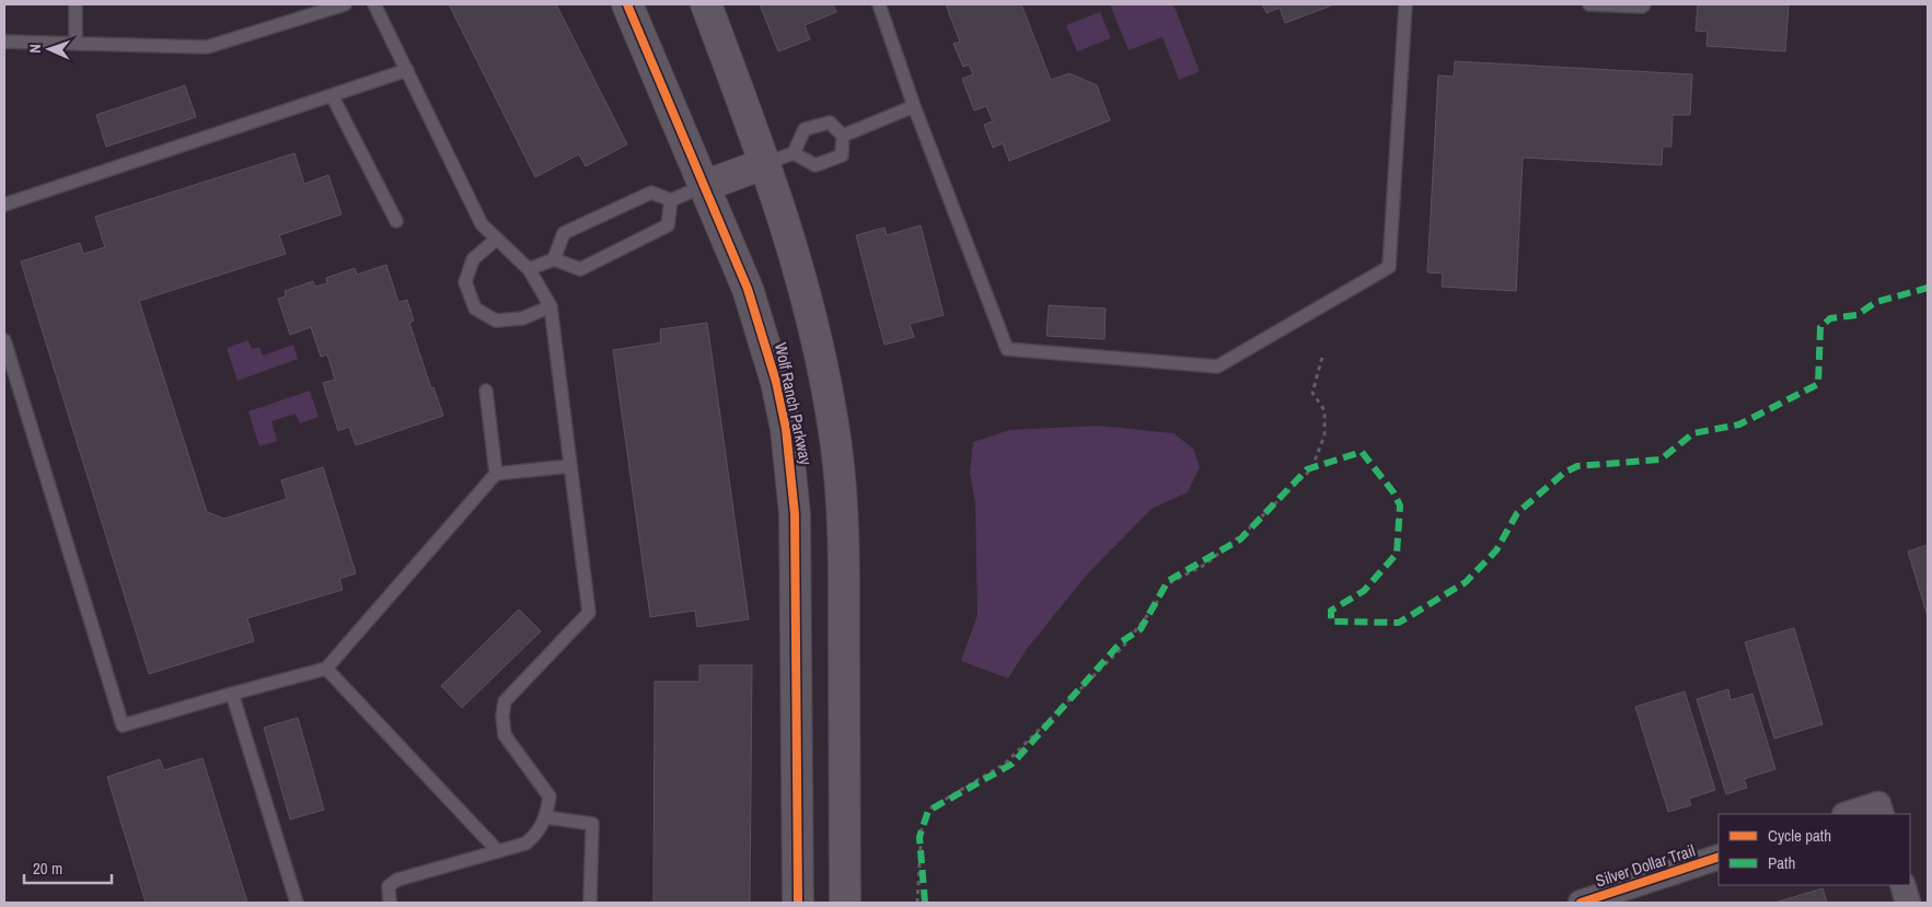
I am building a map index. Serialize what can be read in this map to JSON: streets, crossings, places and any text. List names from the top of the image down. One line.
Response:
{"streets":{"street":["Wolf Ranch Parkway","Silver Dollar Trail"]},"legend":["Cycle path","Path"],"scale_bar":"20 m","north":"left"}
